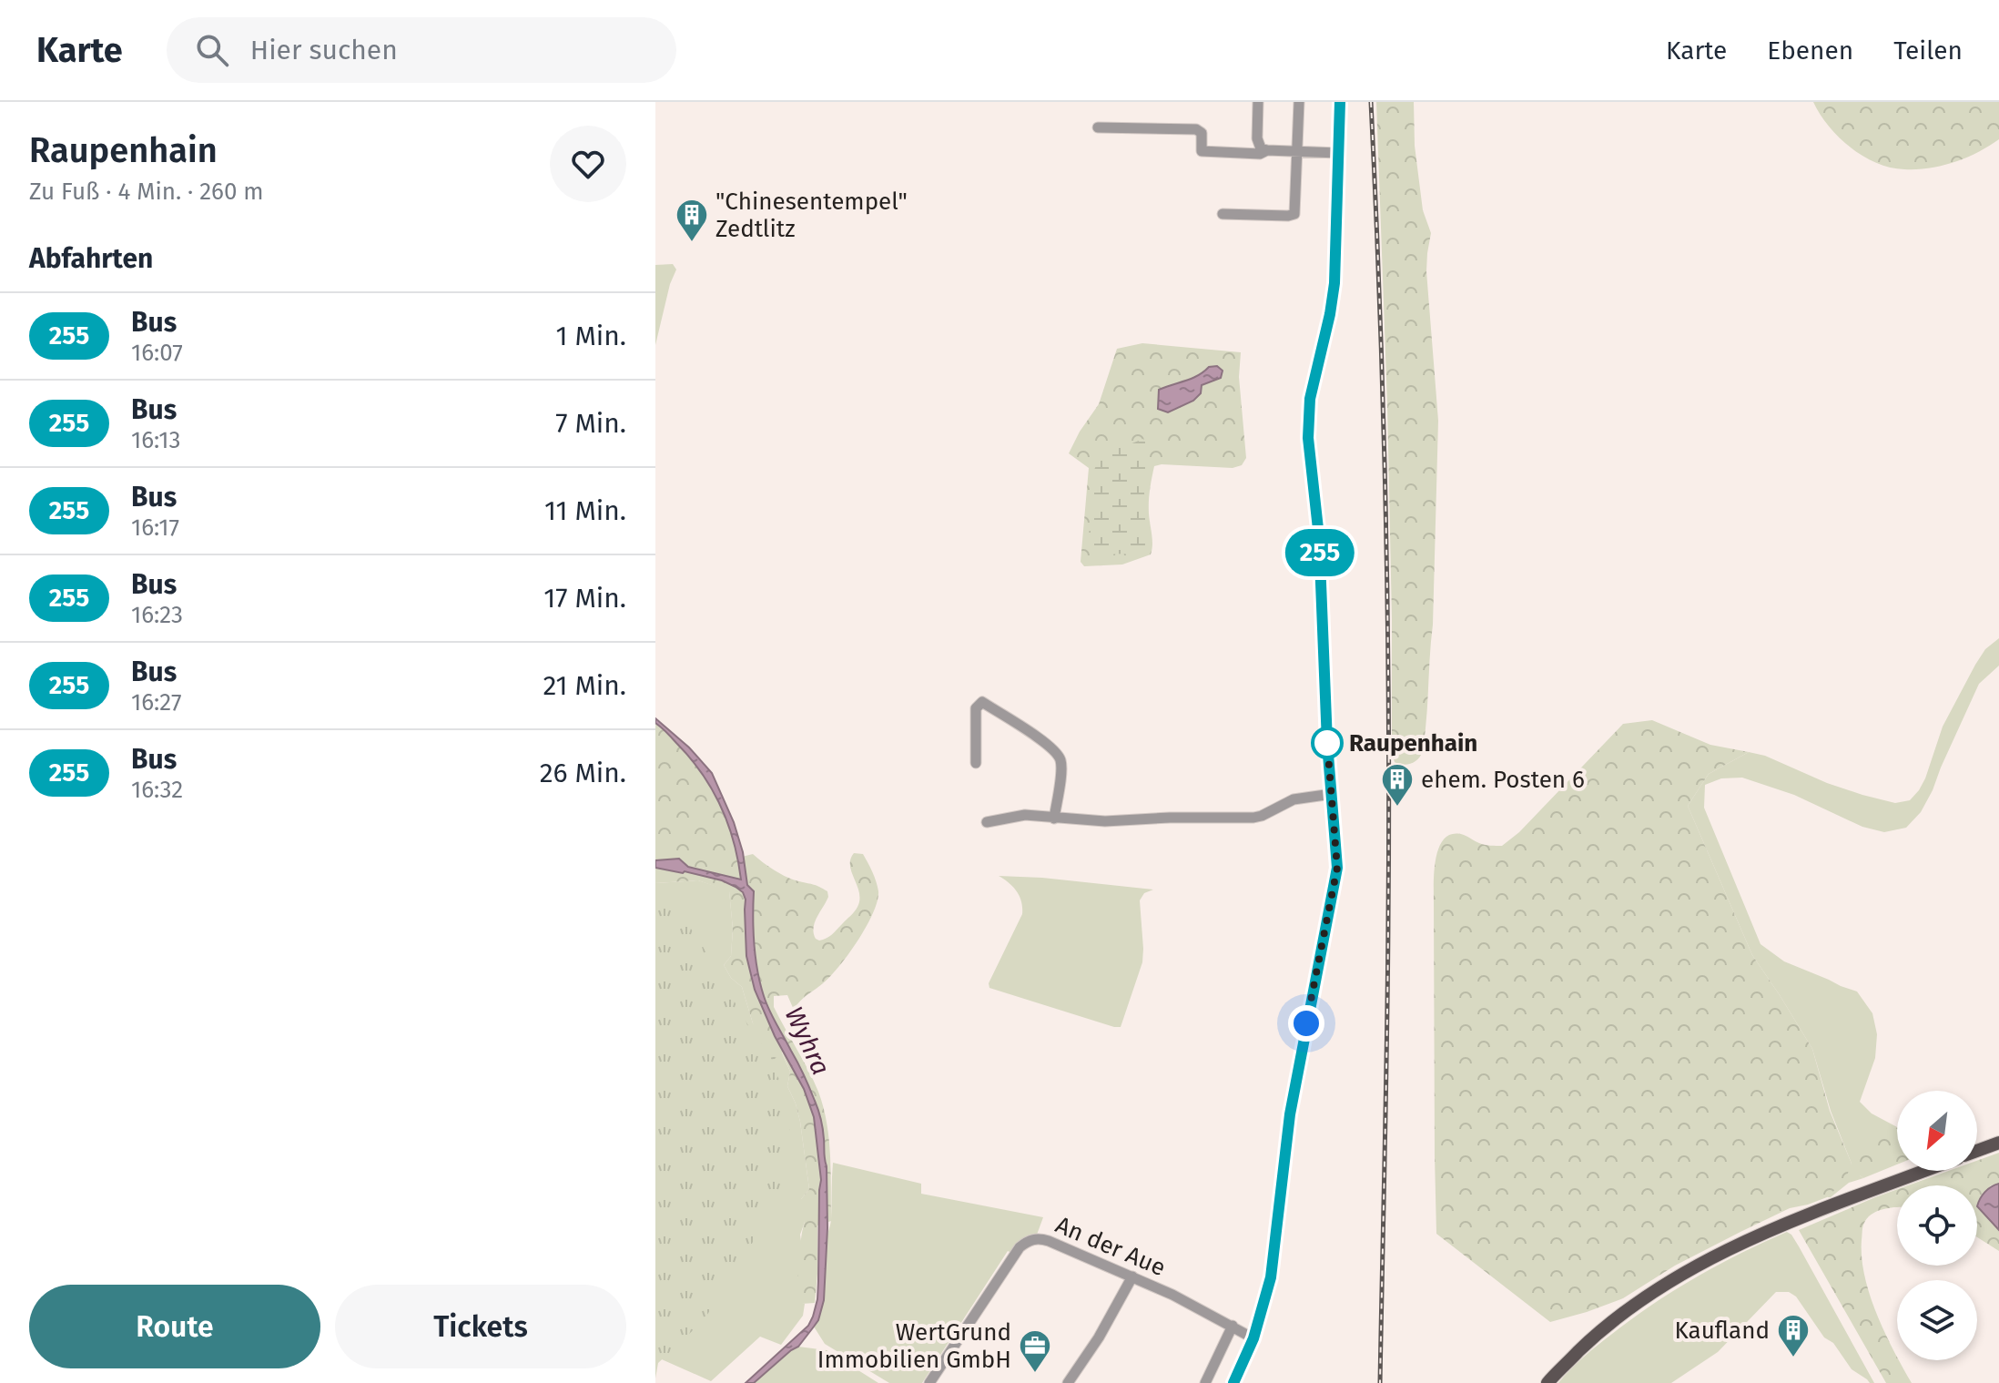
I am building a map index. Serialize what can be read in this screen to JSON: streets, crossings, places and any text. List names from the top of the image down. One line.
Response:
{"streets":{"street":["An der Aue"]},"water":["Wyhra"],"places":{"building":["\"Chinesentempel\" Zedtlitz","ehem. Posten 6","Kaufland"],"other":["Raupenhain"],"office":["WertGrund Immobilien GmbH"]},"lines":["bus line 255"],"north":"bottom left","page":{"header":"Karte","search":"Hier suchen","nav":["Karte","Ebenen","Teilen"],"heading":[["Raupenhain","Zu Fuß · 4 Min. · 260 m"],"Abfahrten"],"on_map":"255","list":[{"mark":"255","name":"Bus","note":"16:07","value":"1 Min."},{"mark":"255","name":"Bus","note":"16:13","value":"7 Min."},{"mark":"255","name":"Bus","note":"16:17","value":"11 Min."},{"mark":"255","name":"Bus","note":"16:23","value":"17 Min."},{"mark":"255","name":"Bus","note":"16:27","value":"21 Min."},{"mark":"255","name":"Bus","note":"16:32","value":"26 Min."}],"buttons":["Route","Tickets"]}}
